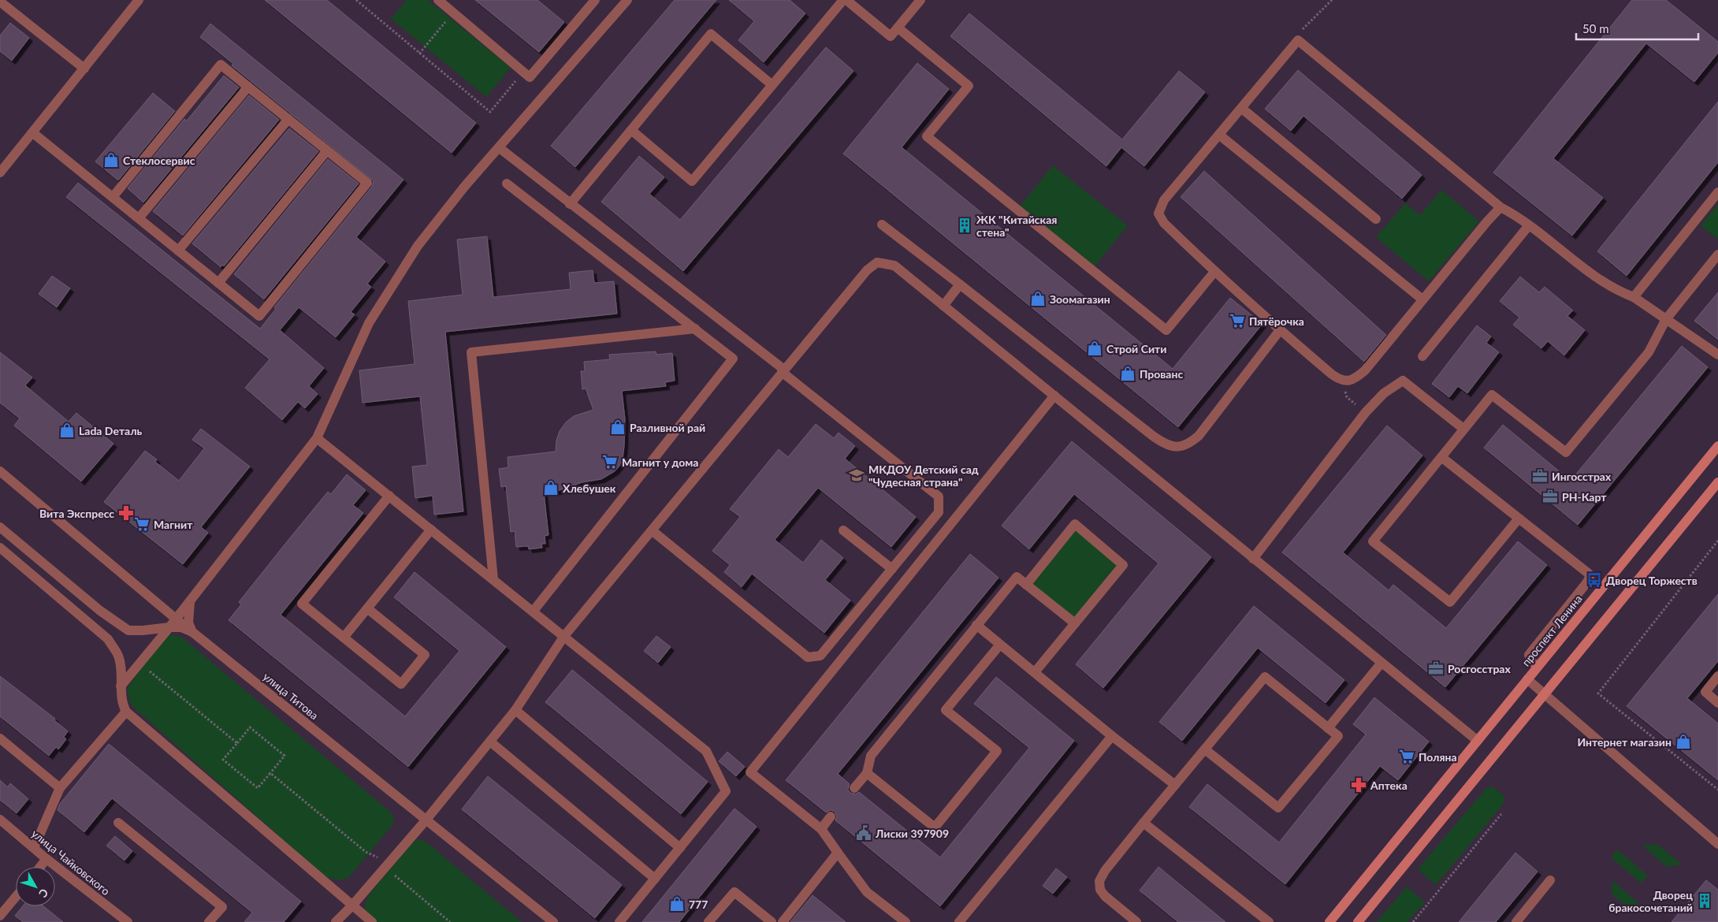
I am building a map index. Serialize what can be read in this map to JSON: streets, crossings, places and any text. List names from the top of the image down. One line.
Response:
{"streets":{"main road":["проспект Ленина"],"street":["улица Титова","улица Чайковского"]},"places":{"shop":["Стеклосервис","Зоомагазин","Строй Сити","Прованс","Разливной рай","Lada Dеталь","Хлебушек","Интернет магазин","777"],"building":["ЖК \"Китайская стена\"","Дворец бракосочетаний"],"supermarket":["Пятёрочка","Магнит у дома","Магнит","Поляна"],"school or university":["МКДОУ Детский сад \"Чудесная страна\""],"office":["Ингосстрах","РН-Карт","Росгосстрах"],"pharmacy":["Вита Экспресс","Аптека"],"bus stop":["Дворец Торжеств"],"public building":["Лиски 397909"]},"scale_bar":"50 m","north":"bottom right"}
